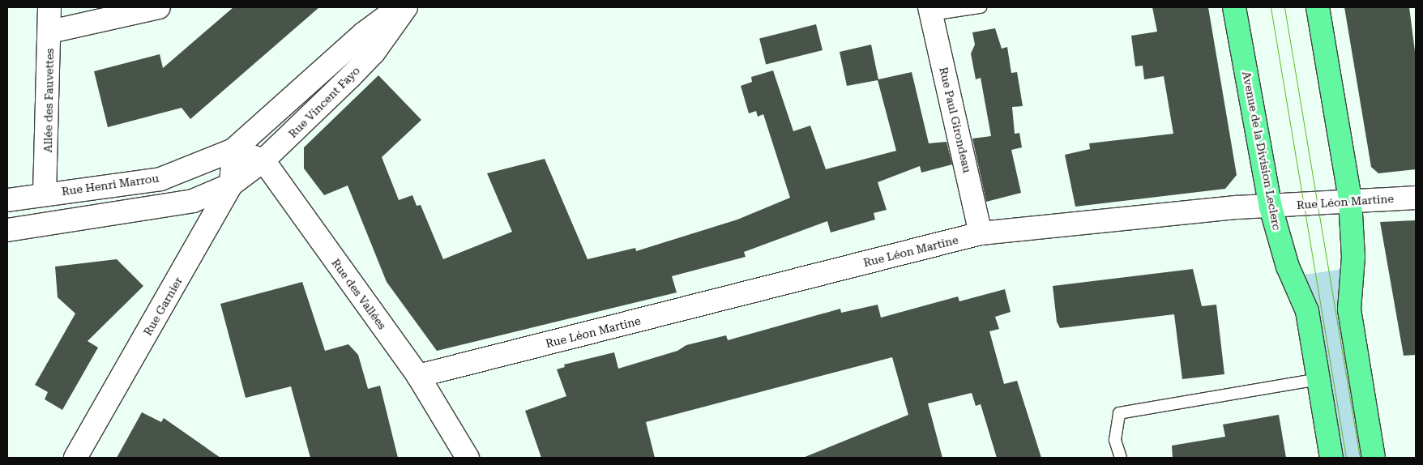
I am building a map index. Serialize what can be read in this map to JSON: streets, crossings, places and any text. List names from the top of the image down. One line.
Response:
{"streets":{"main road":["Avenue de la Division Leclerc"],"street":["Allée des Fauvettes","Rue Vincent Fayo","Rue Paul Girondeau","Rue Henri Marrou","Rue Léon Martine","Rue des Vallées","Rue Garnier"]},"crossings":[["Allée des Fauvettes","Rue Henri Marrou"],["Rue Vincent Fayo","Rue Henri Marrou"],["Rue Vincent Fayo","Rue des Vallées"],["Rue Vincent Fayo","Rue Garnier"],["Rue Paul Girondeau","Rue Léon Martine"],["Avenue de la Division Leclerc","Rue Léon Martine"],["Rue Henri Marrou","Rue Garnier"],["Rue Léon Martine","Rue des Vallées"]]}
